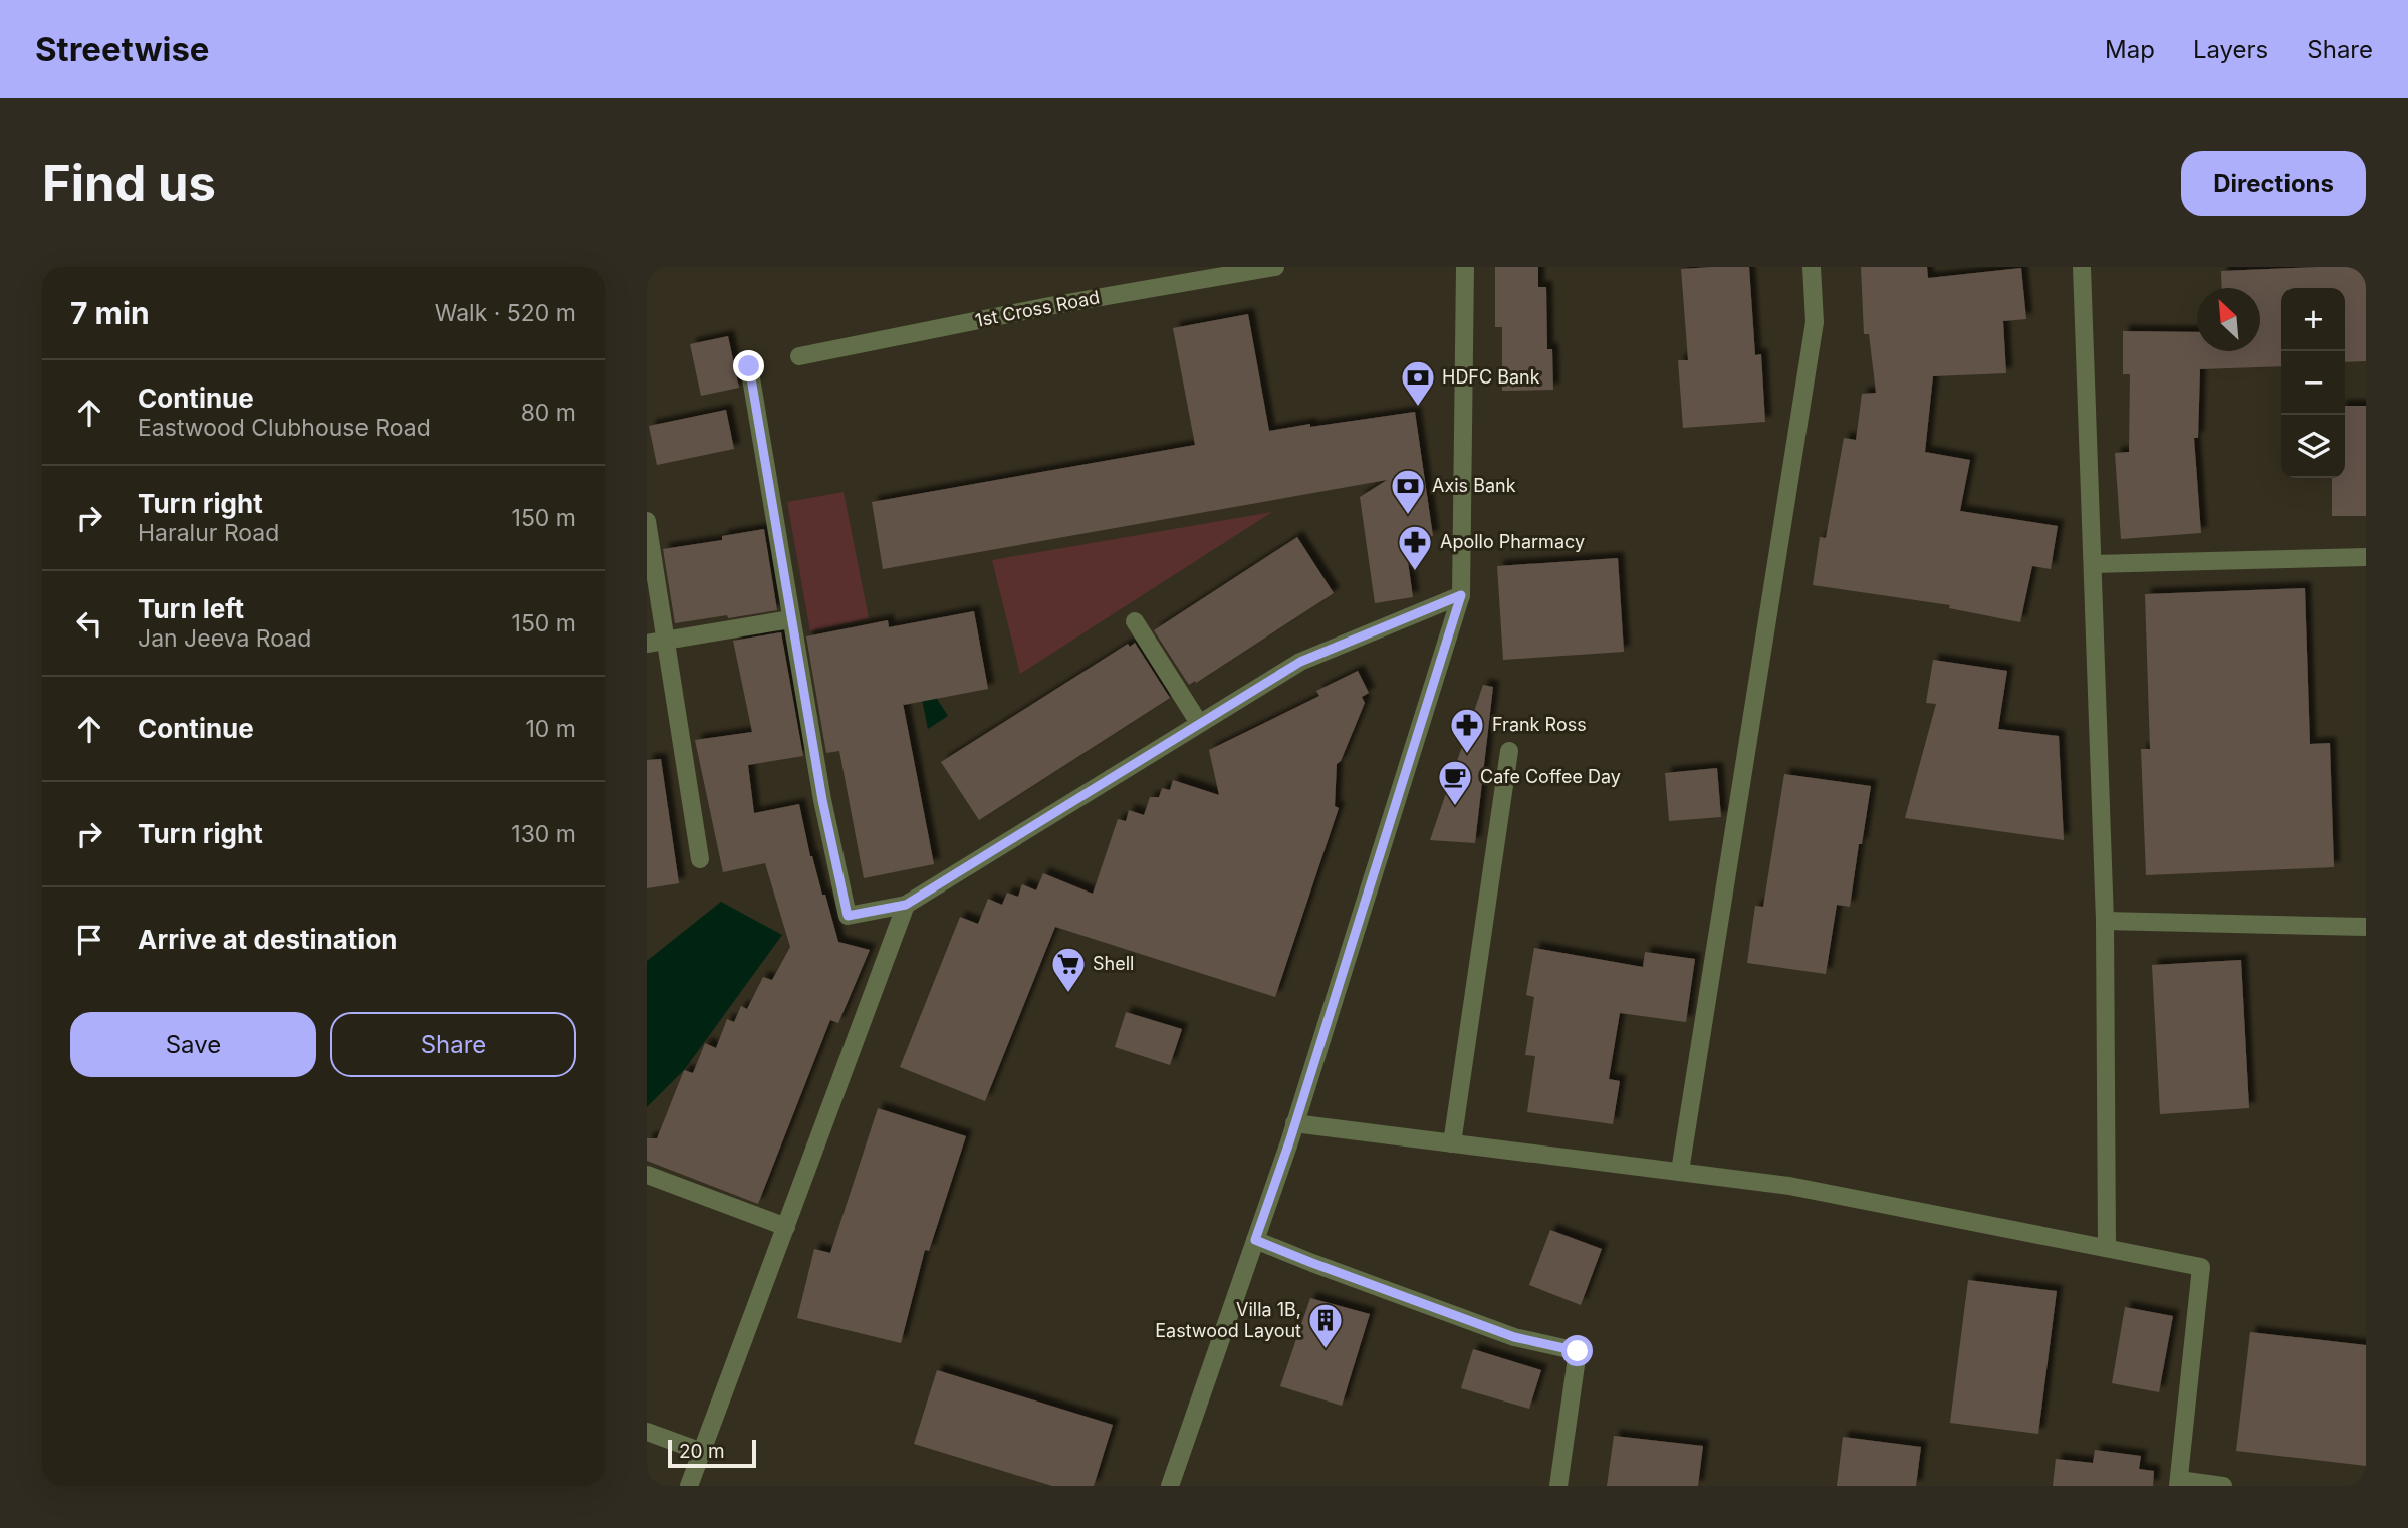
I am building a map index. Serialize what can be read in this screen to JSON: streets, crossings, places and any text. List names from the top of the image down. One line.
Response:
{"streets":{"street":["1st Cross Road"]},"places":{"bank":["HDFC Bank","Axis Bank"],"pharmacy":["Apollo Pharmacy","Frank Ross"],"cafe":["Cafe Coffee Day"],"supermarket":["Shell"],"building":["Villa 1B, Eastwood Layout"]},"scale_bar":"20 m","north":"top left","page":{"header":"Streetwise","nav":["Map","Layers","Share"],"buttons":["Directions",["Save","Share"]],"title":"Find us","heading":["7 min","Walk · 520 m"],"map_buttons":["+","−"],"list":[["Continue","Eastwood Clubhouse Road","80 m"],["Turn right","Haralur Road","150 m"],["Turn left","Jan Jeeva Road","150 m"],["Continue","10 m"],["Turn right","130 m"],"Arrive at destination"],"scale":"20 m"}}
